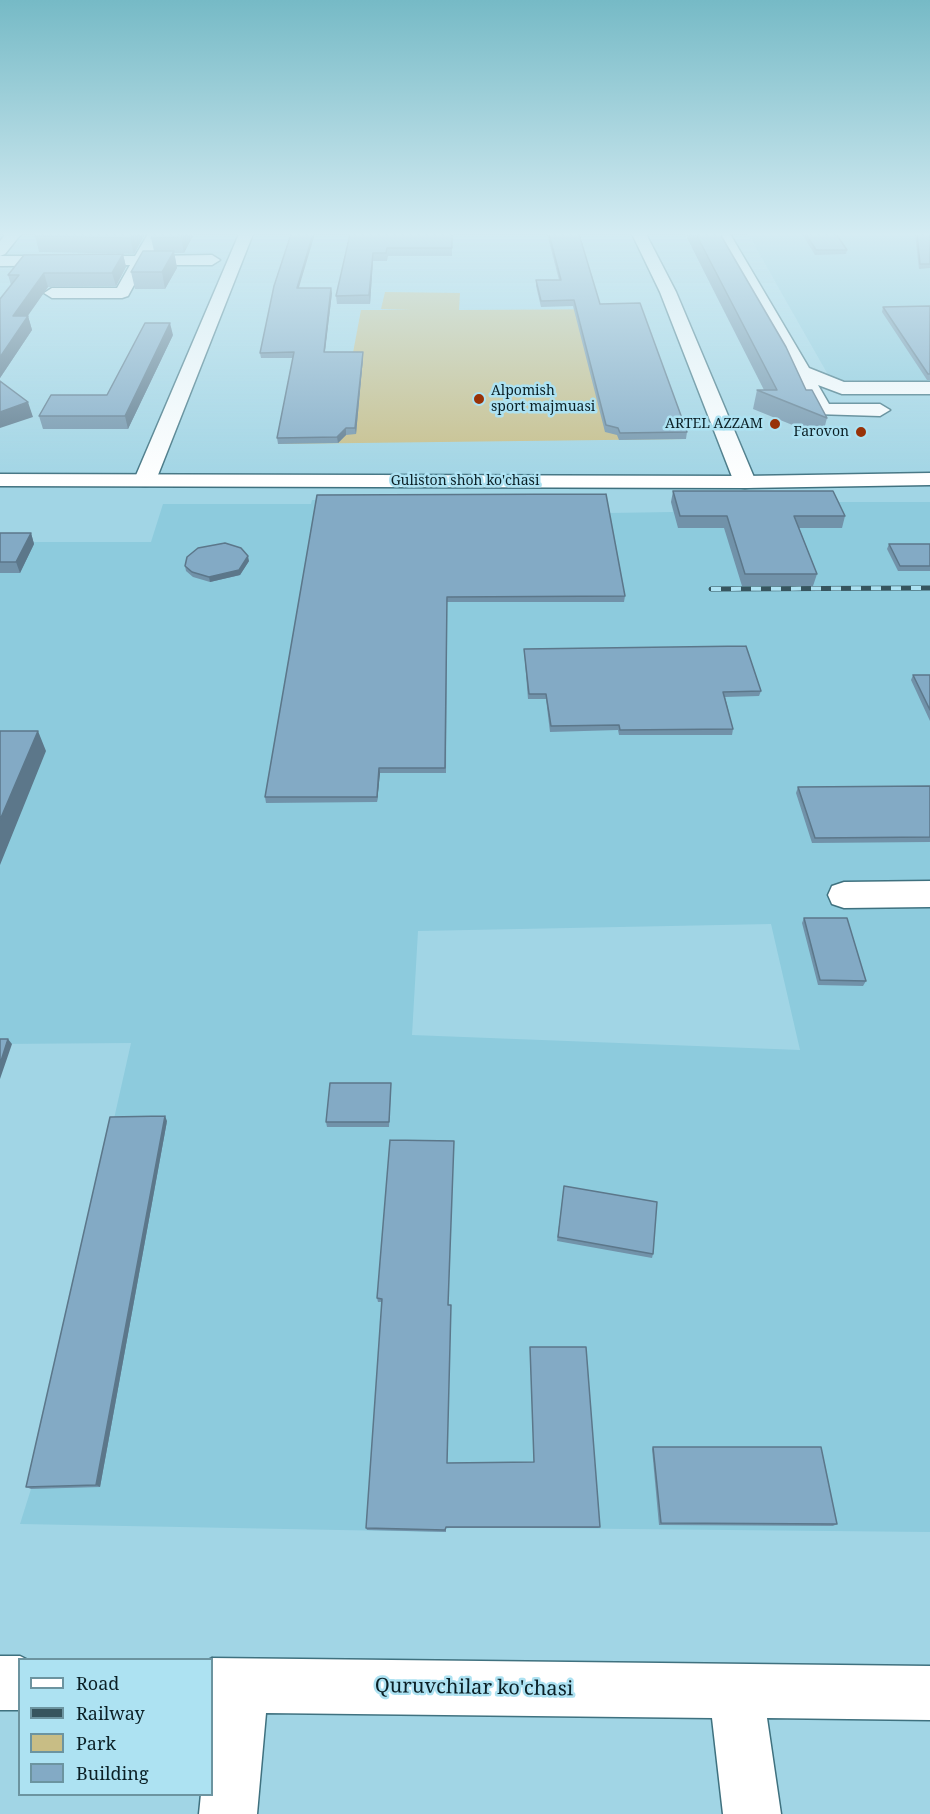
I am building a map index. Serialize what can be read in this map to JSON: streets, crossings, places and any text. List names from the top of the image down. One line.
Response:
{"streets":{"street":["Guliston shoh ko'chasi","Quruvchilar ko'chasi"]},"places":["Alpomish sport majmuasi","ARTEL AZZAM","Farovon"],"legend":["Road","Railway","Park","Building"]}
